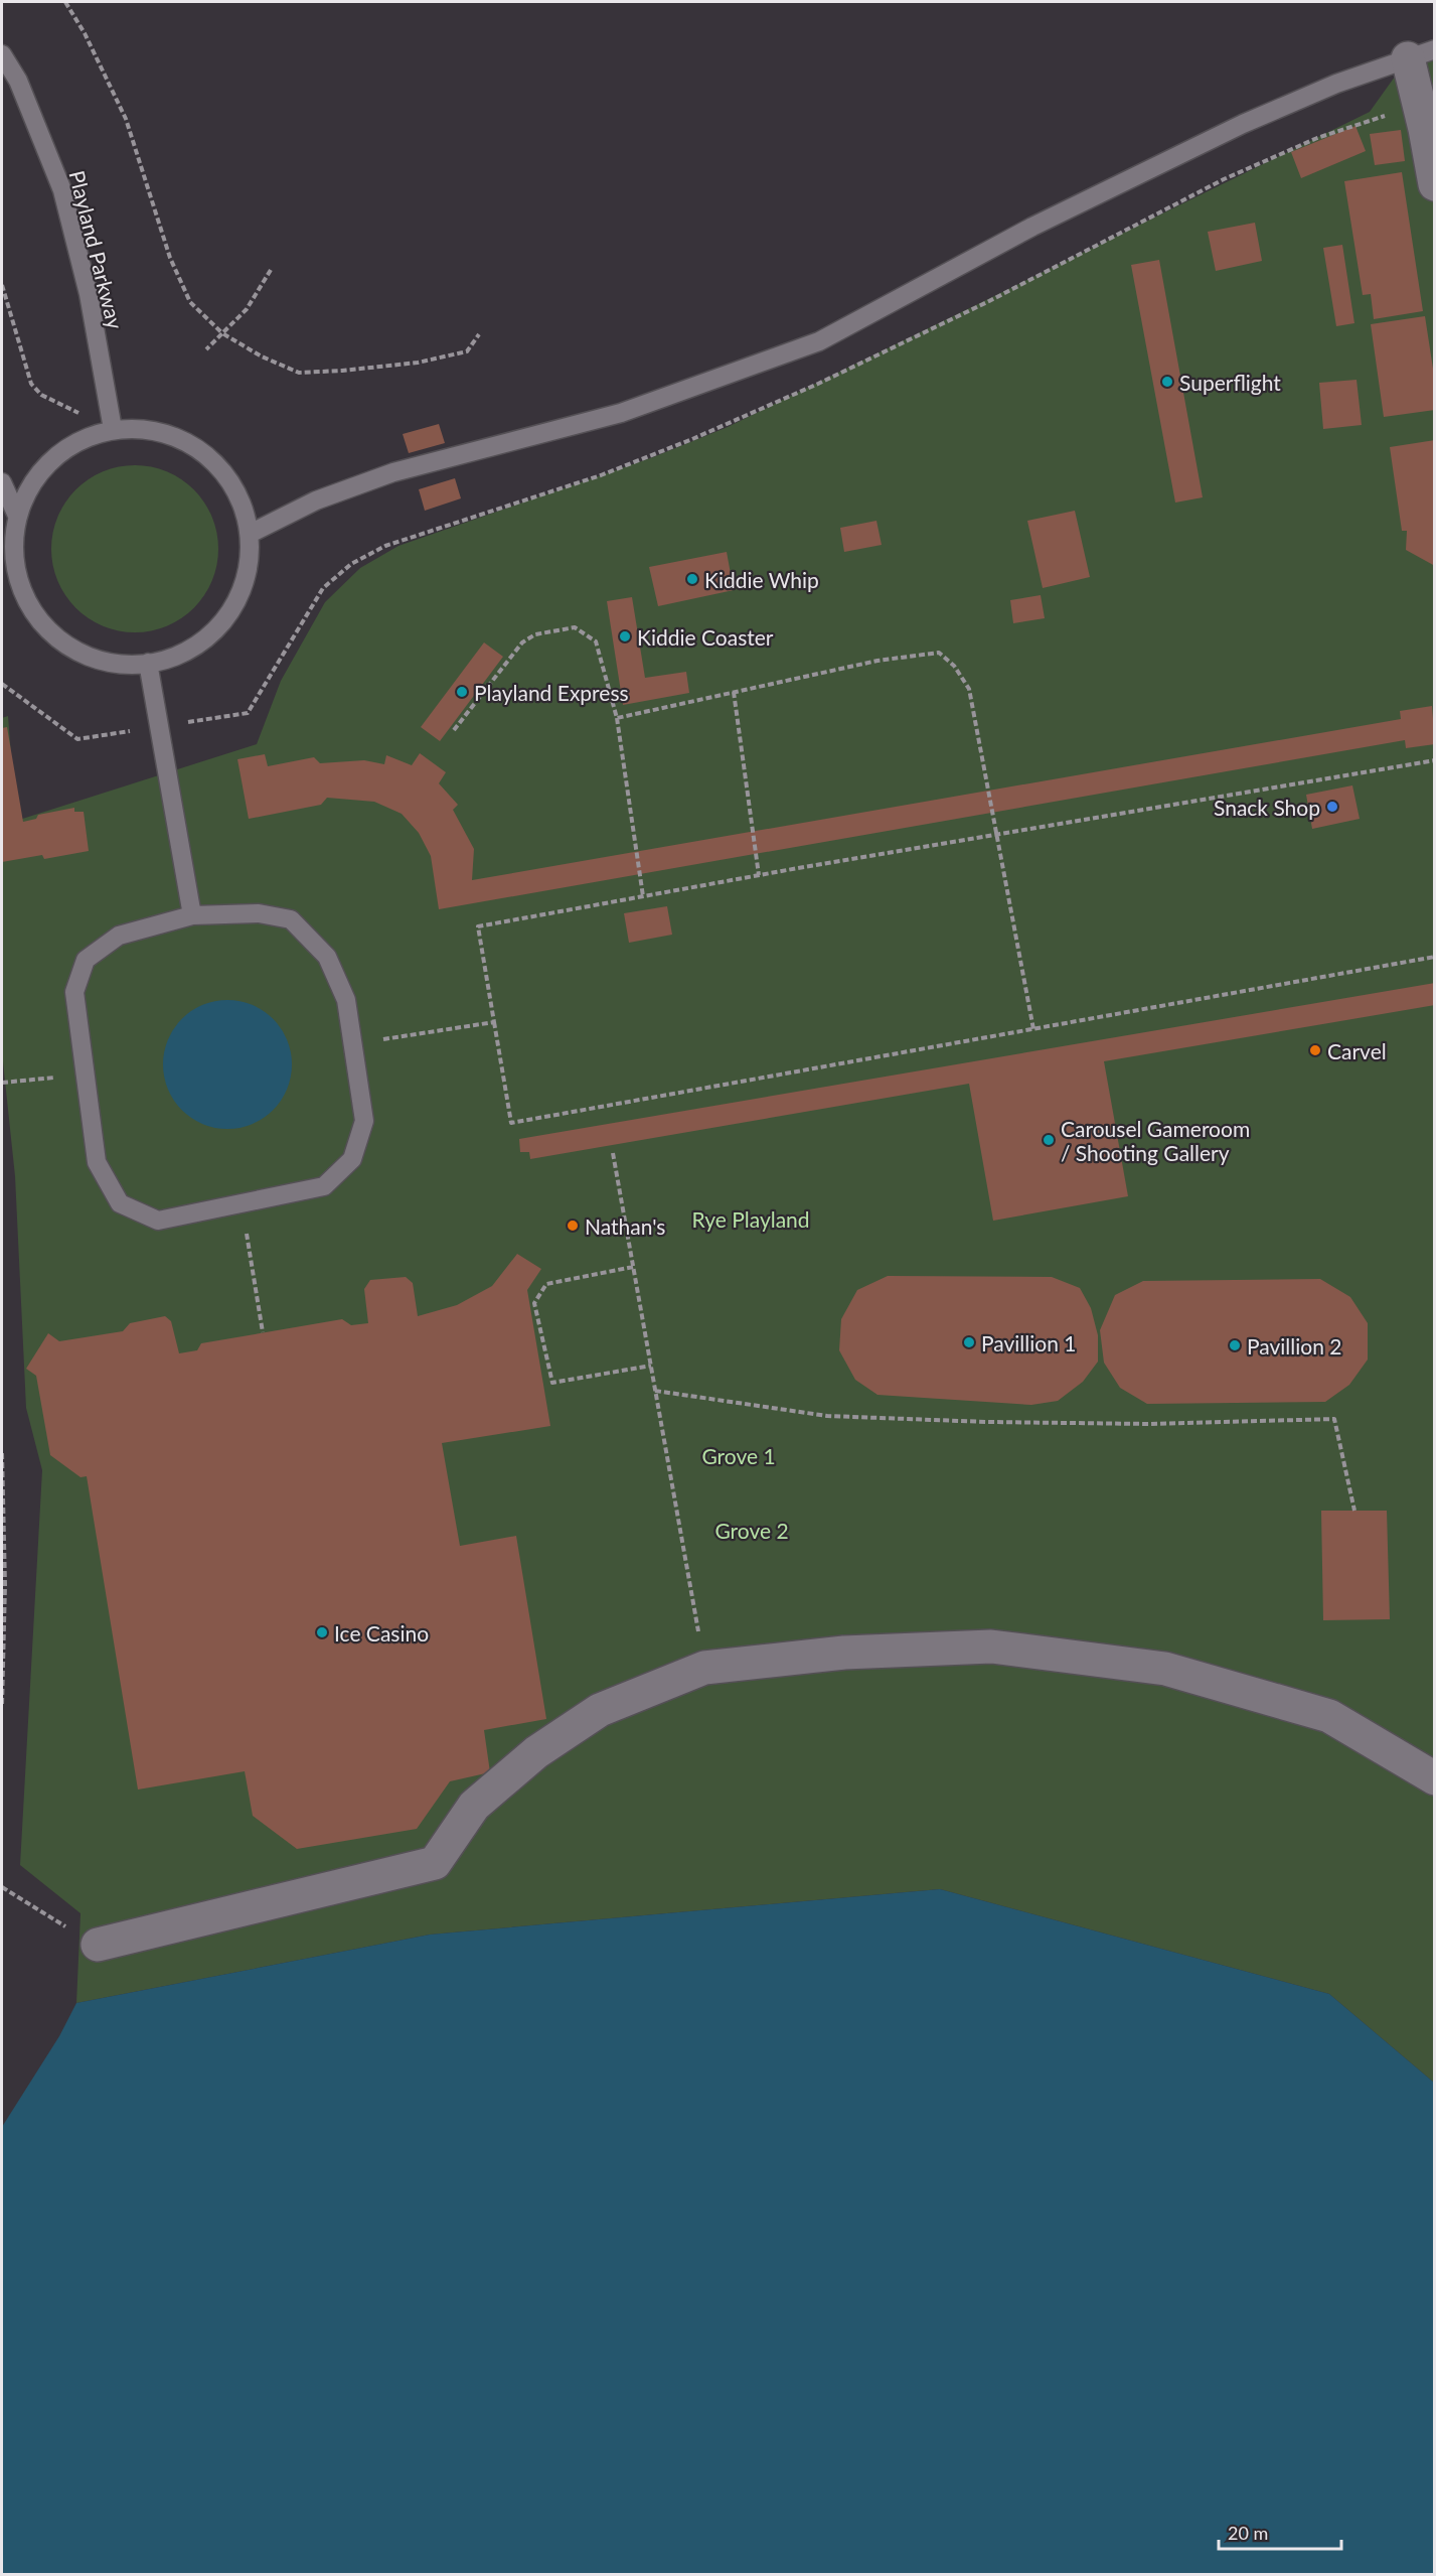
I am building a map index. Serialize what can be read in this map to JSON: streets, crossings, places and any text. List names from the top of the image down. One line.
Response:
{"streets":{"lane":["Playland Parkway"]},"parks":["Rye Playland","Grove 1","Grove 2"],"places":["Superflight","Kiddie Whip","Kiddie Coaster","Playland Express","Snack Shop","Carvel","Carousel Gameroom / Shooting Gallery","Nathan's","Pavillion 1","Pavillion 2","Ice Casino"],"scale_bar":"20 m"}
